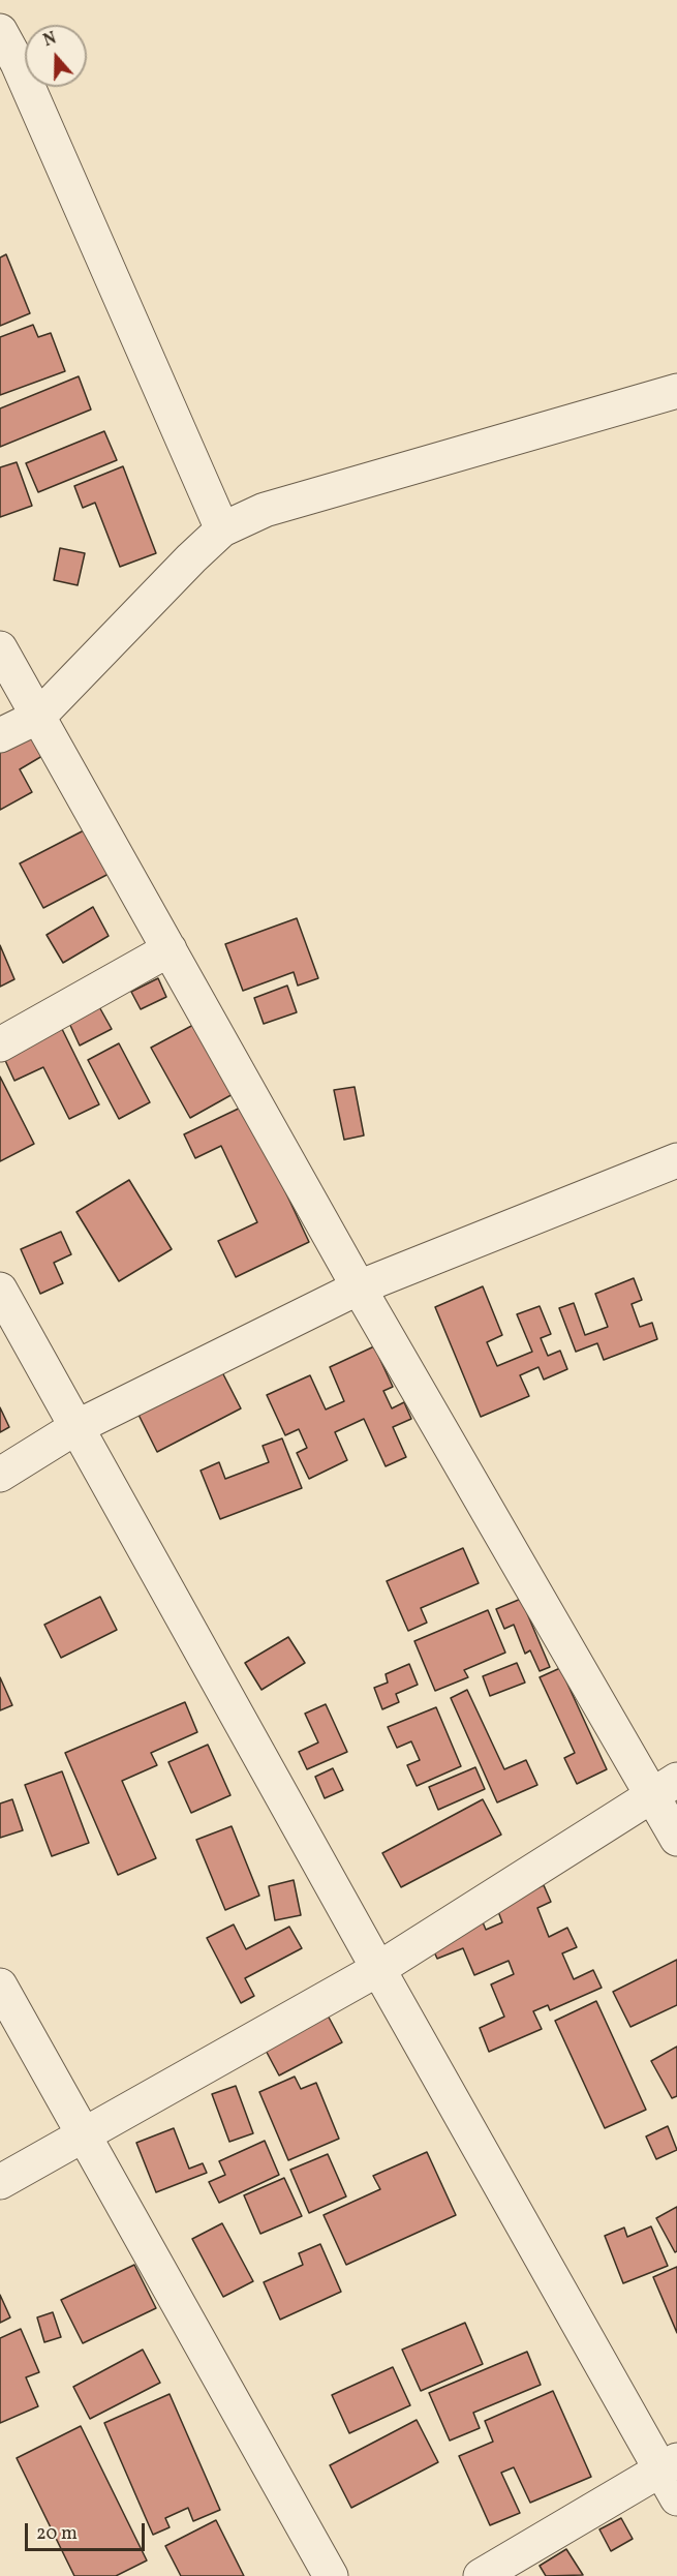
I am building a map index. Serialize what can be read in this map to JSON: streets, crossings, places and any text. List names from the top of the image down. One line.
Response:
{"scale_bar":"20 m","north":"top"}
